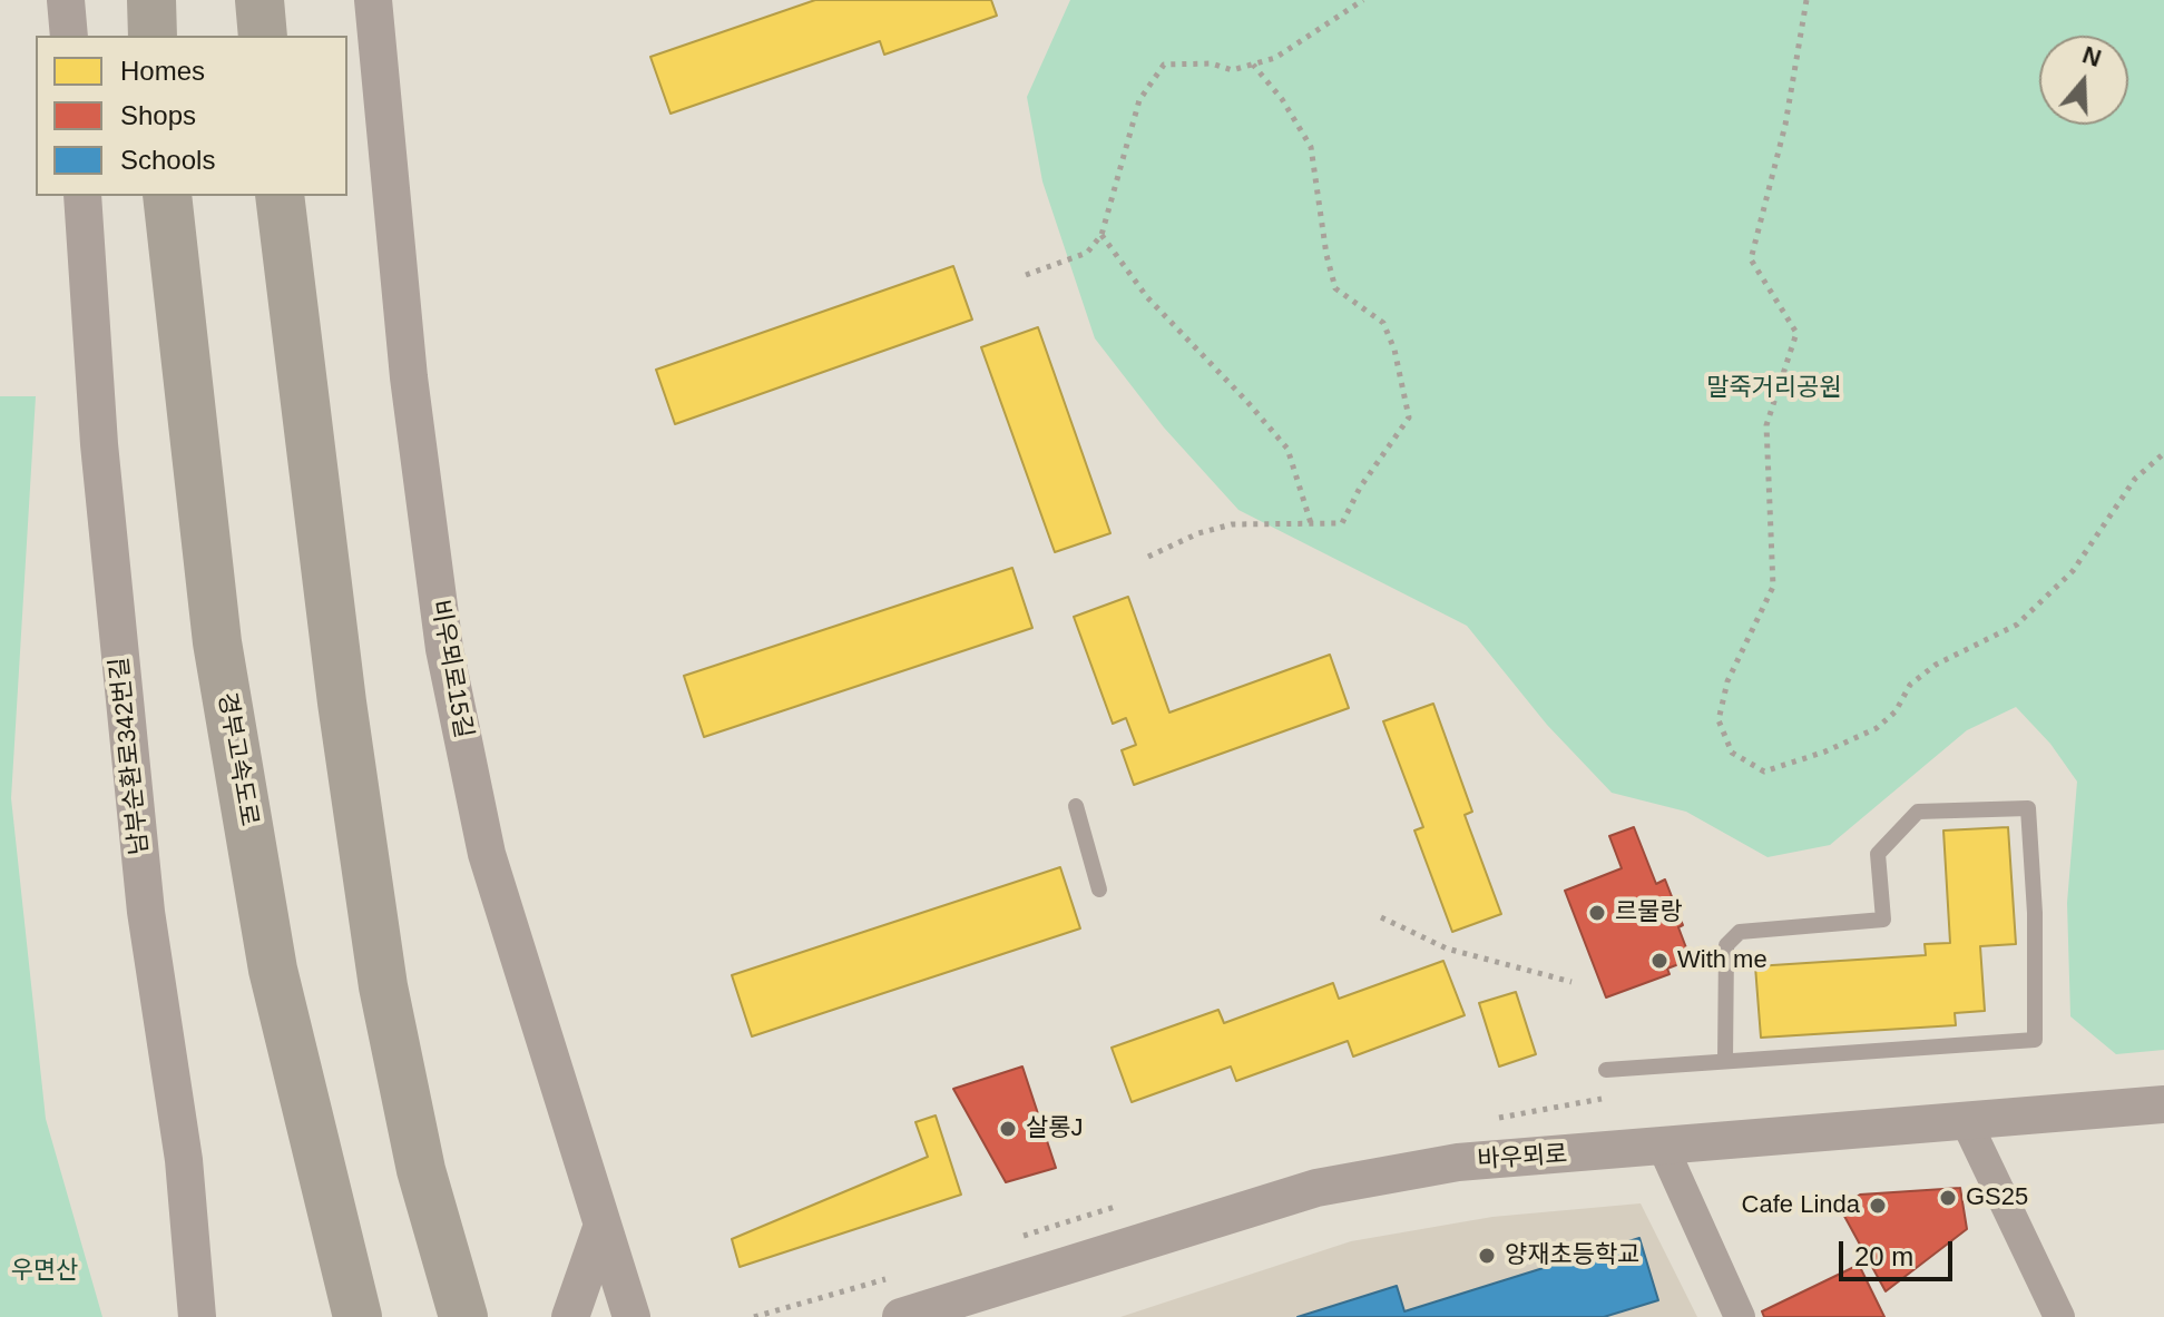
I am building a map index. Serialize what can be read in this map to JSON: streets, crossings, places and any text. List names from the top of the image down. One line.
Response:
{"streets":{"highway":["경부고속도로"],"street":["비우뫼로15길","남부순환로342번길","바우뫼로"]},"parks":["말죽거리공원","우면산"],"places":["르물랑","With me","살롱J","GS25","Cafe Linda","양재초등학교"],"legend":["Homes","Shops","Schools"],"scale_bar":"20 m","north":"top"}
